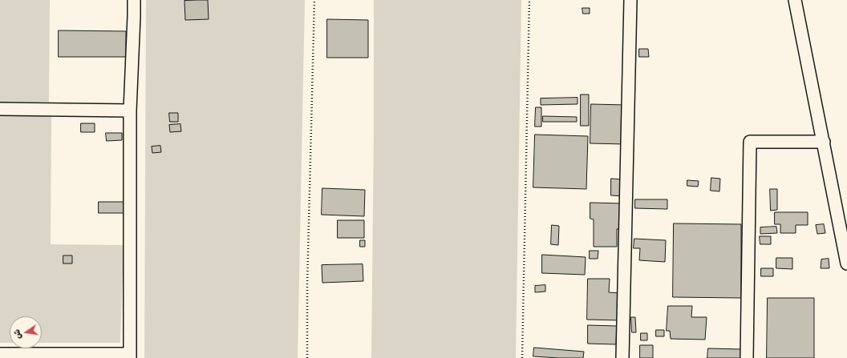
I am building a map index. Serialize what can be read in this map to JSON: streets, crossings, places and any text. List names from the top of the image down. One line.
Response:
{"north":"left"}
